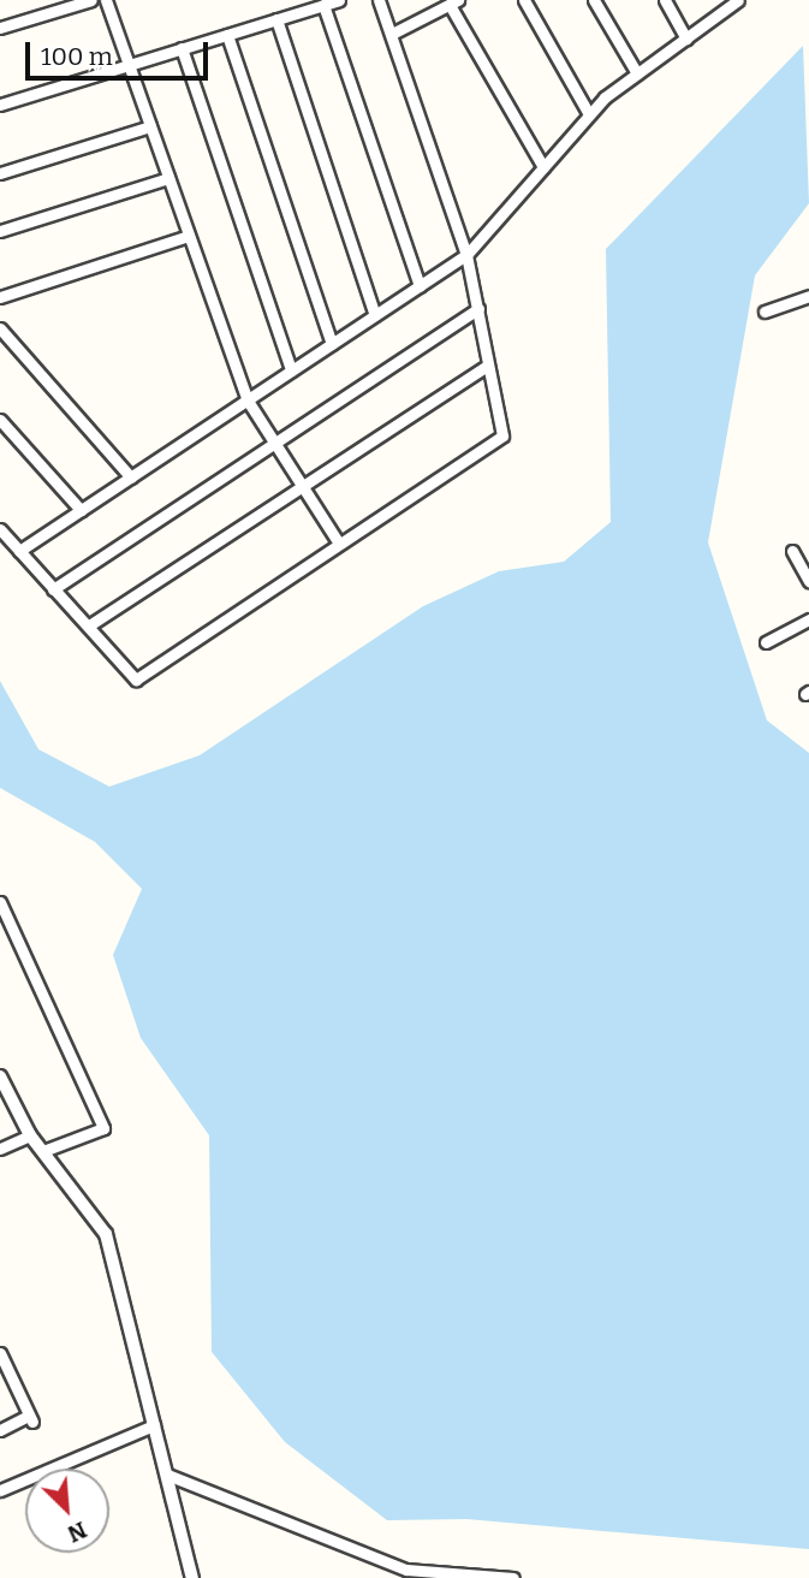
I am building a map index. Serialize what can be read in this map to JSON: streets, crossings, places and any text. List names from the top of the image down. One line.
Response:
{"scale_bar":"100 m","north":"bottom right"}
